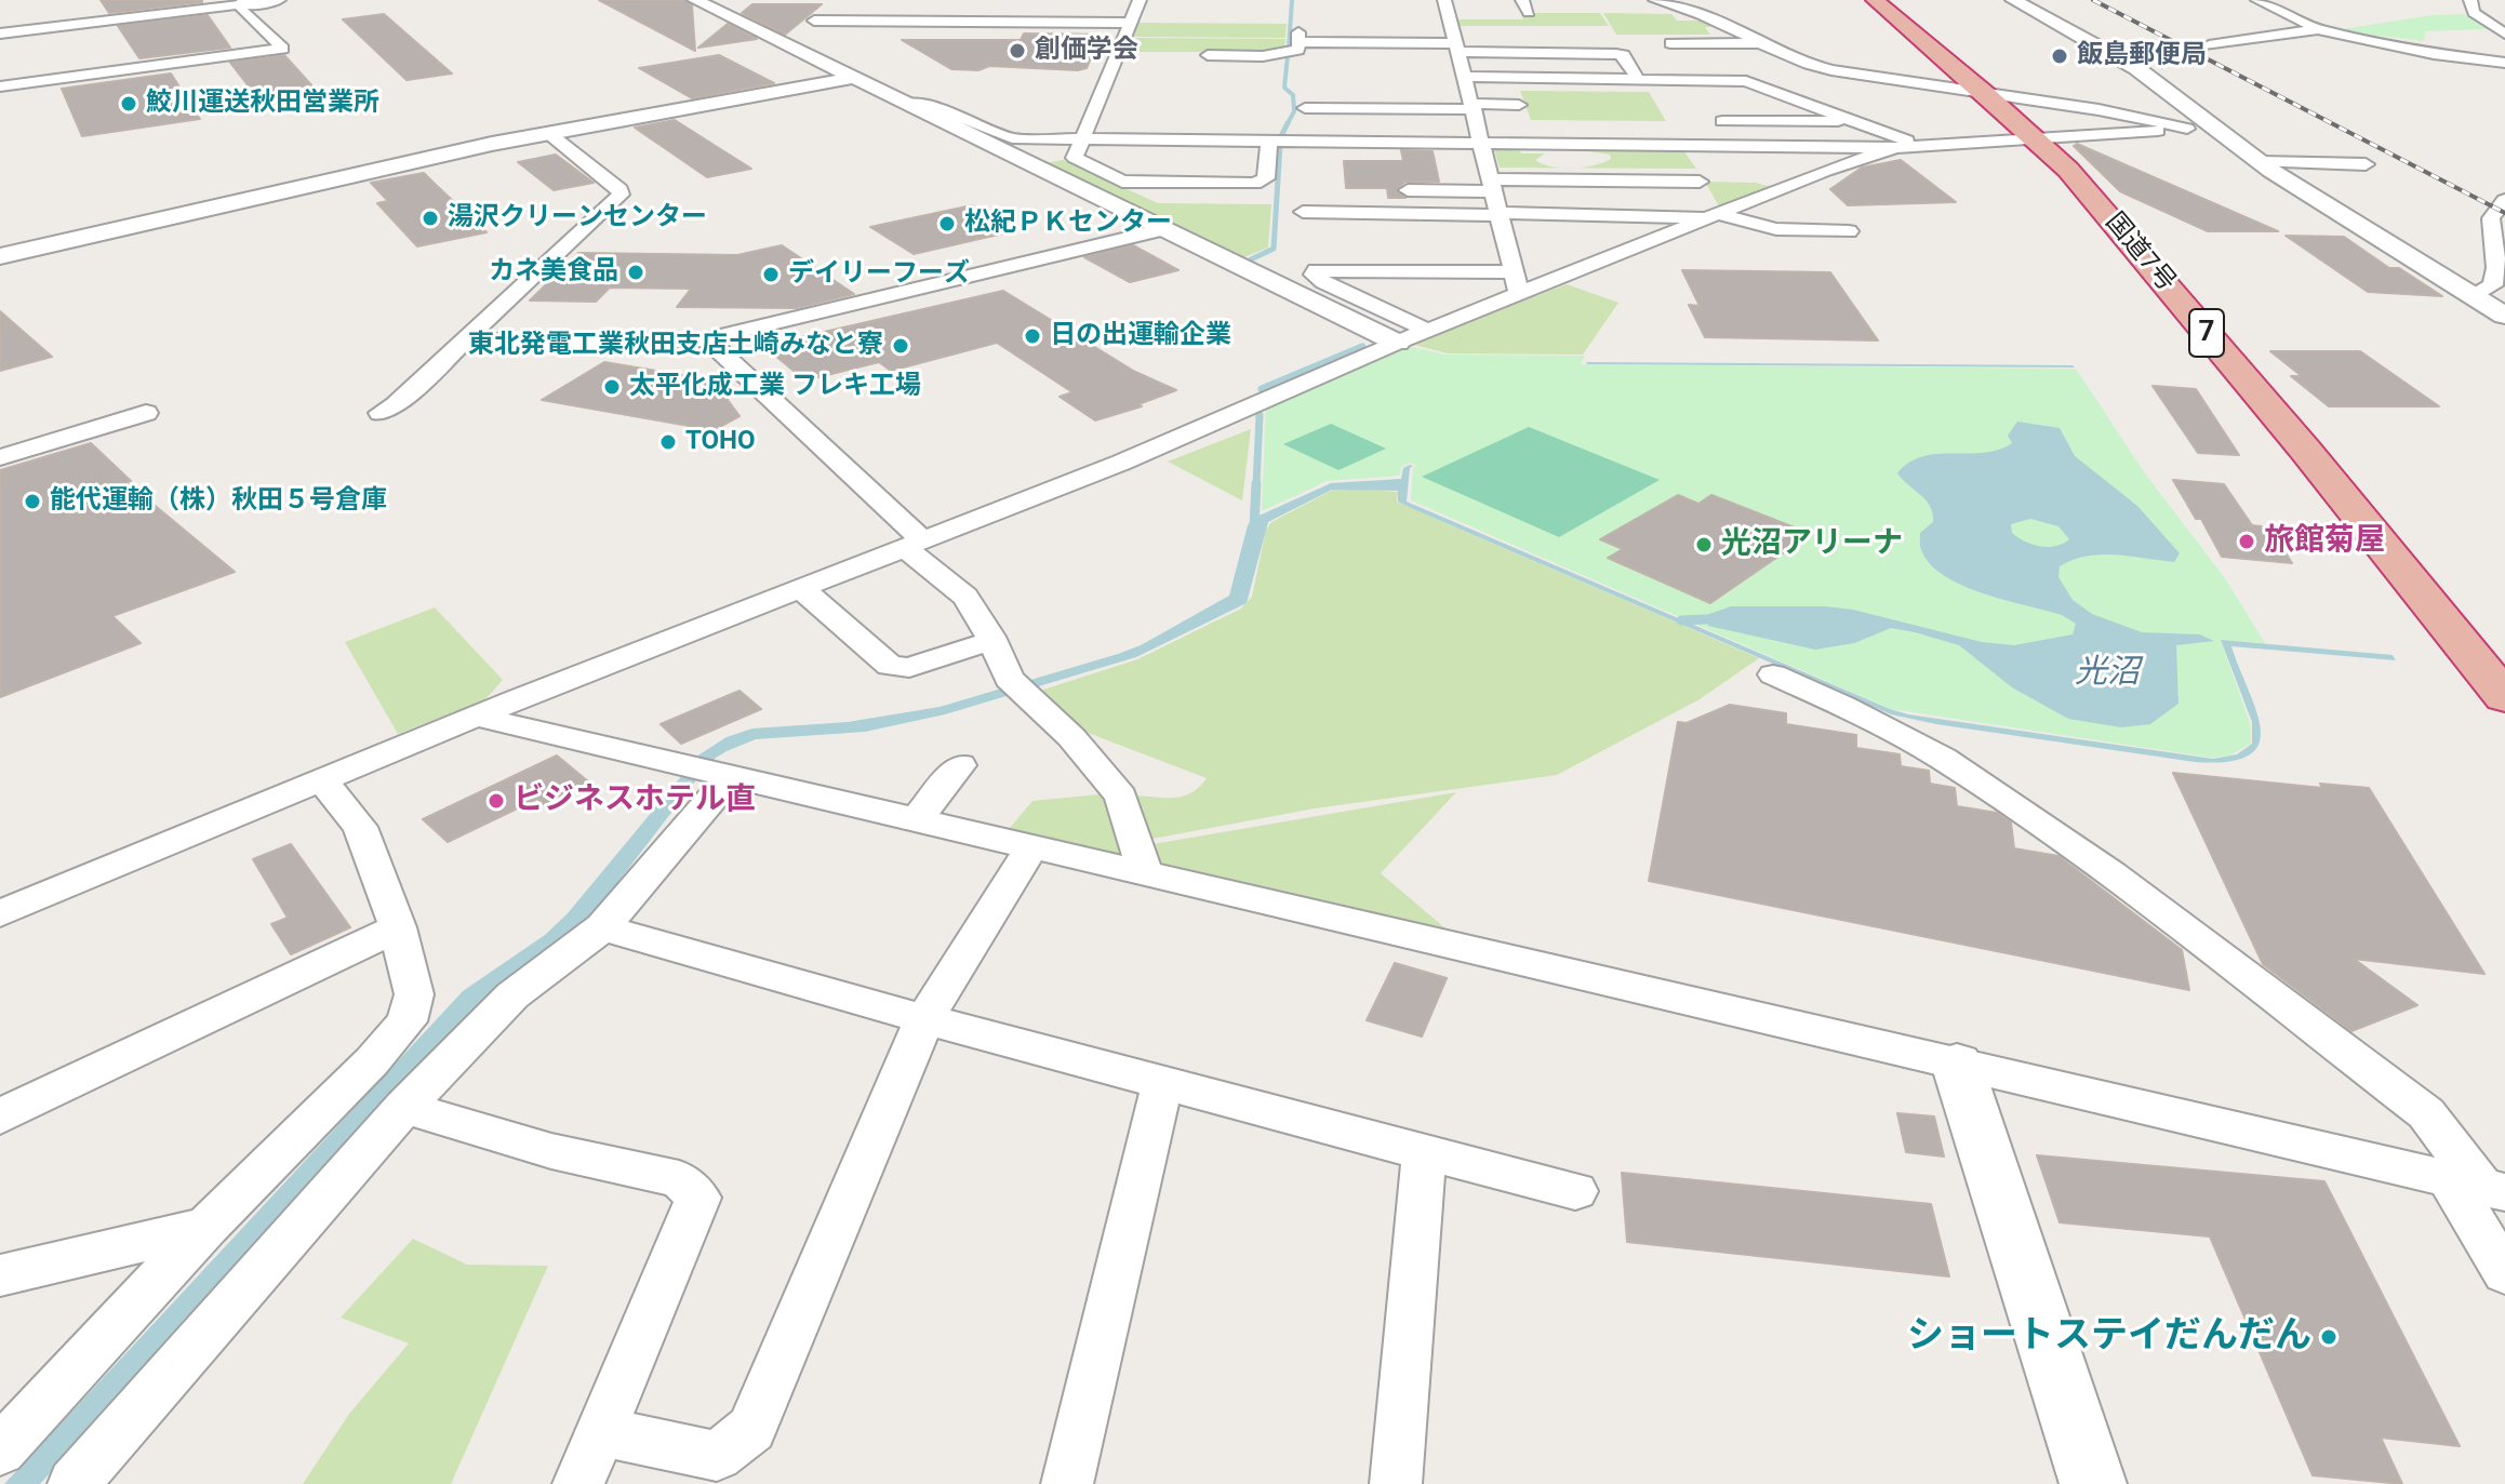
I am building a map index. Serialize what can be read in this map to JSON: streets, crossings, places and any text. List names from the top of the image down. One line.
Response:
{"streets":{"highway":["国道7号","7"]},"water":["光沼"],"places":["創価学会","飯島郵便局","鮫川運送秋田営業所","湯沢クリーンセンター","松紀ＰＫセンター","カネ美食品","デイリーフーズ","日の出運輸企業","東北発電工業秋田支店土崎みなと寮","太平化成工業 フレキ工場","TOHO","能代運輸（株）秋田５号倉庫","旅館菊屋","光沼アリーナ","ビジネスホテル直","ショートステイだんだん"]}
